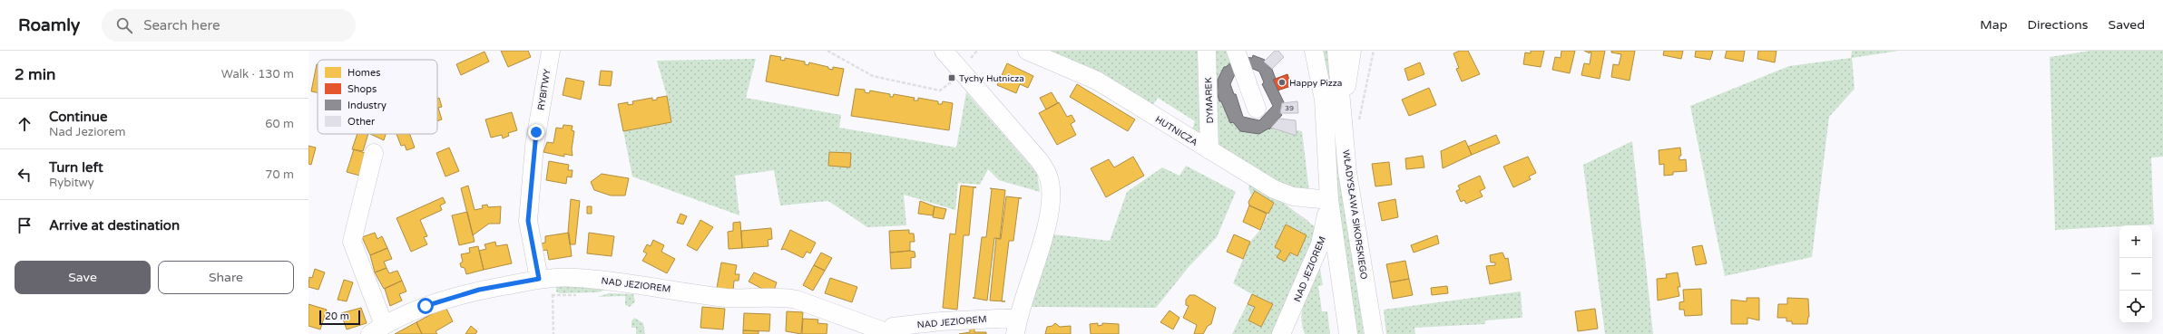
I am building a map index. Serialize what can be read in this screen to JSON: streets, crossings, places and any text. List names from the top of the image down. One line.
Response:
{"streets":{"street":["RYBITWY","DYMAREK","HUTNICZA","WŁADYSŁAWA SIKORSKIEGO","NAD JEZIOREM"]},"crossings":[["RYBITWY","NAD JEZIOREM"],["DYMAREK","HUTNICZA"],["HUTNICZA","NAD JEZIOREM"]],"places":{"transit":["Tychy Hutnicza"],"other":["Happy Pizza"]},"house_numbers":["39"],"legend":["Homes","Shops","Industry","Other"],"scale_bar":"20 m","page":{"header":"Roamly","search":"Search here","nav":["Map","Directions","Saved"],"heading":["2 min","Walk · 130 m"],"list":[["Continue","Nad Jeziorem","60 m"],["Turn left","Rybitwy","70 m"],"Arrive at destination"],"map_buttons":["+","−"],"buttons":["Save","Share"],"scale":"20 m"}}
